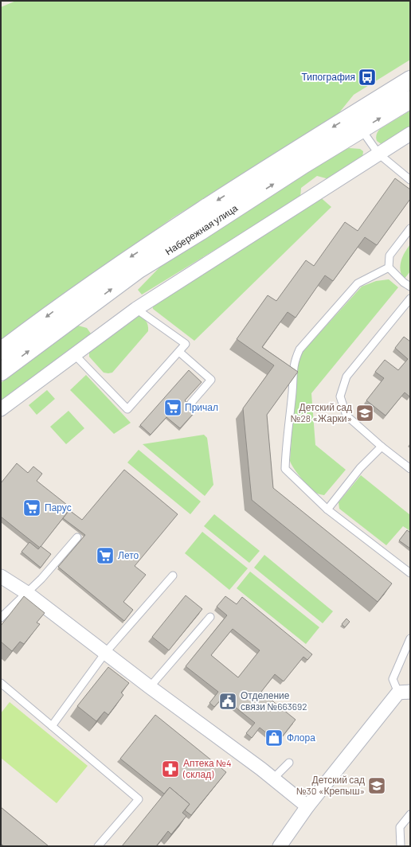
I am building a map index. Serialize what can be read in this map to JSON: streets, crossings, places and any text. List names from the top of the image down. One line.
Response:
{"streets":{"main road":["Набережная улица"]},"places":{"bus stop":["Типография"],"supermarket":["Причал","Парус","Лето"],"school or university":["Детский сад №28 «Жарки»","Детский сад №30 «Крепыш»"],"public building":["Отделение связи №663692"],"shop":["Флора"],"pharmacy":["Аптека №4 (склад)"]}}
